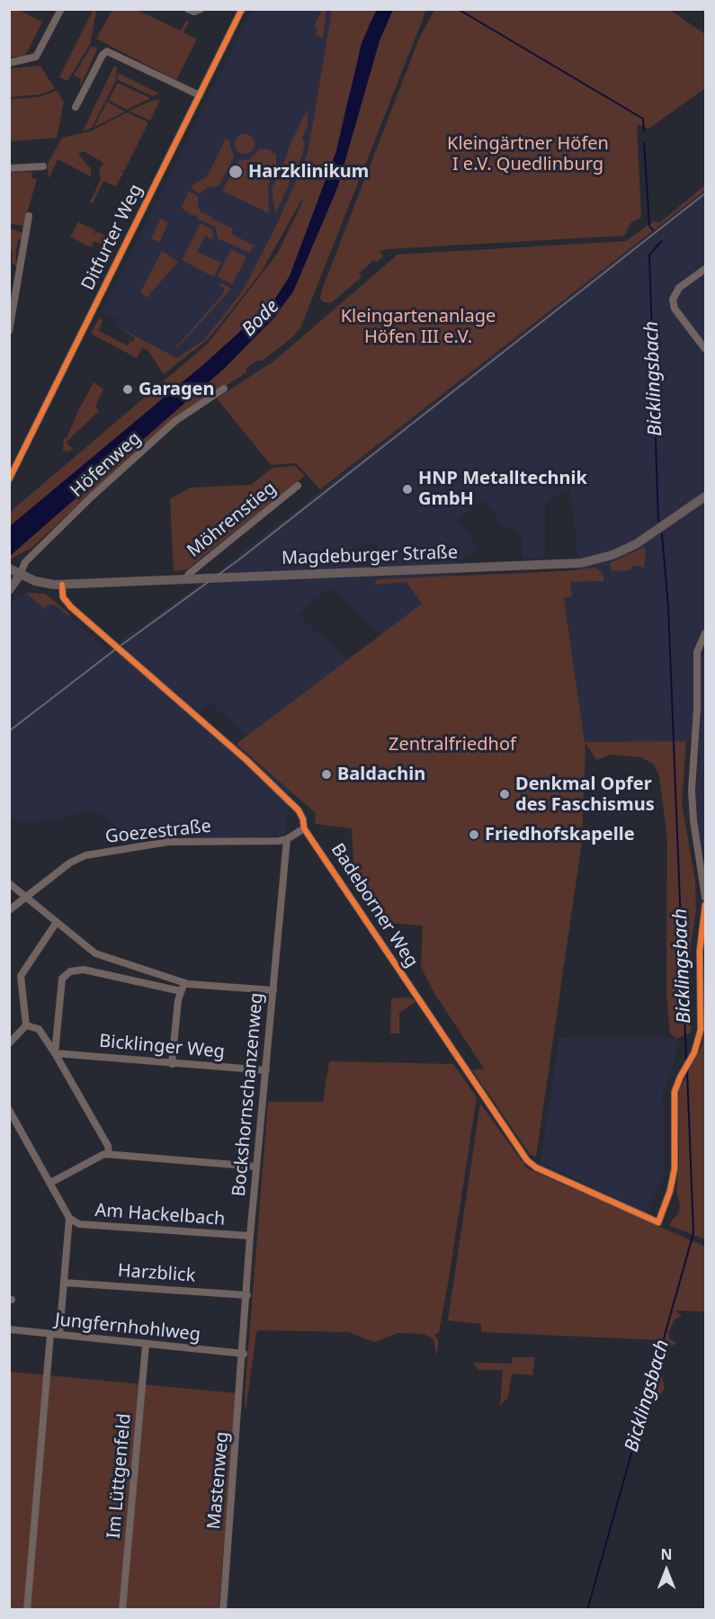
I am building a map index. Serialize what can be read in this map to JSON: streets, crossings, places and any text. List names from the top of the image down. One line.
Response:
{"streets":{"main road":["Magdeburger Straße"],"street":["Ditfurter Weg","Höfenweg","Möhrenstieg","Goezestraße","Badeborner Weg","Bicklinger Weg","Bockshornschanzenweg","Am Hackelbach","Harzblick","Jungfernhohlweg","Im Lüttgenfeld","Mastenweg"]},"crossings":[["Höfenweg","Magdeburger Straße"],["Möhrenstieg","Magdeburger Straße"],["Magdeburger Straße","Badeborner Weg"],["Goezestraße","Badeborner Weg"],["Goezestraße","Bockshornschanzenweg"],["Bicklinger Weg","Bockshornschanzenweg"],["Bockshornschanzenweg","Am Hackelbach"],["Bockshornschanzenweg","Harzblick"],["Bockshornschanzenweg","Jungfernhohlweg"],["Bockshornschanzenweg","Mastenweg"],["Jungfernhohlweg","Im Lüttgenfeld"],["Jungfernhohlweg","Mastenweg"]],"water":["Bode","Bicklingsbach"],"parks":["Kleingärtner Höfen I e.V. Quedlinburg","Kleingartenanlage Höfen III e.V.","Zentralfriedhof"],"places":["Harzklinikum","Garagen","HNP Metalltechnik GmbH","Baldachin","Denkmal Opfer des Faschismus","Friedhofskapelle"],"north":"top"}
